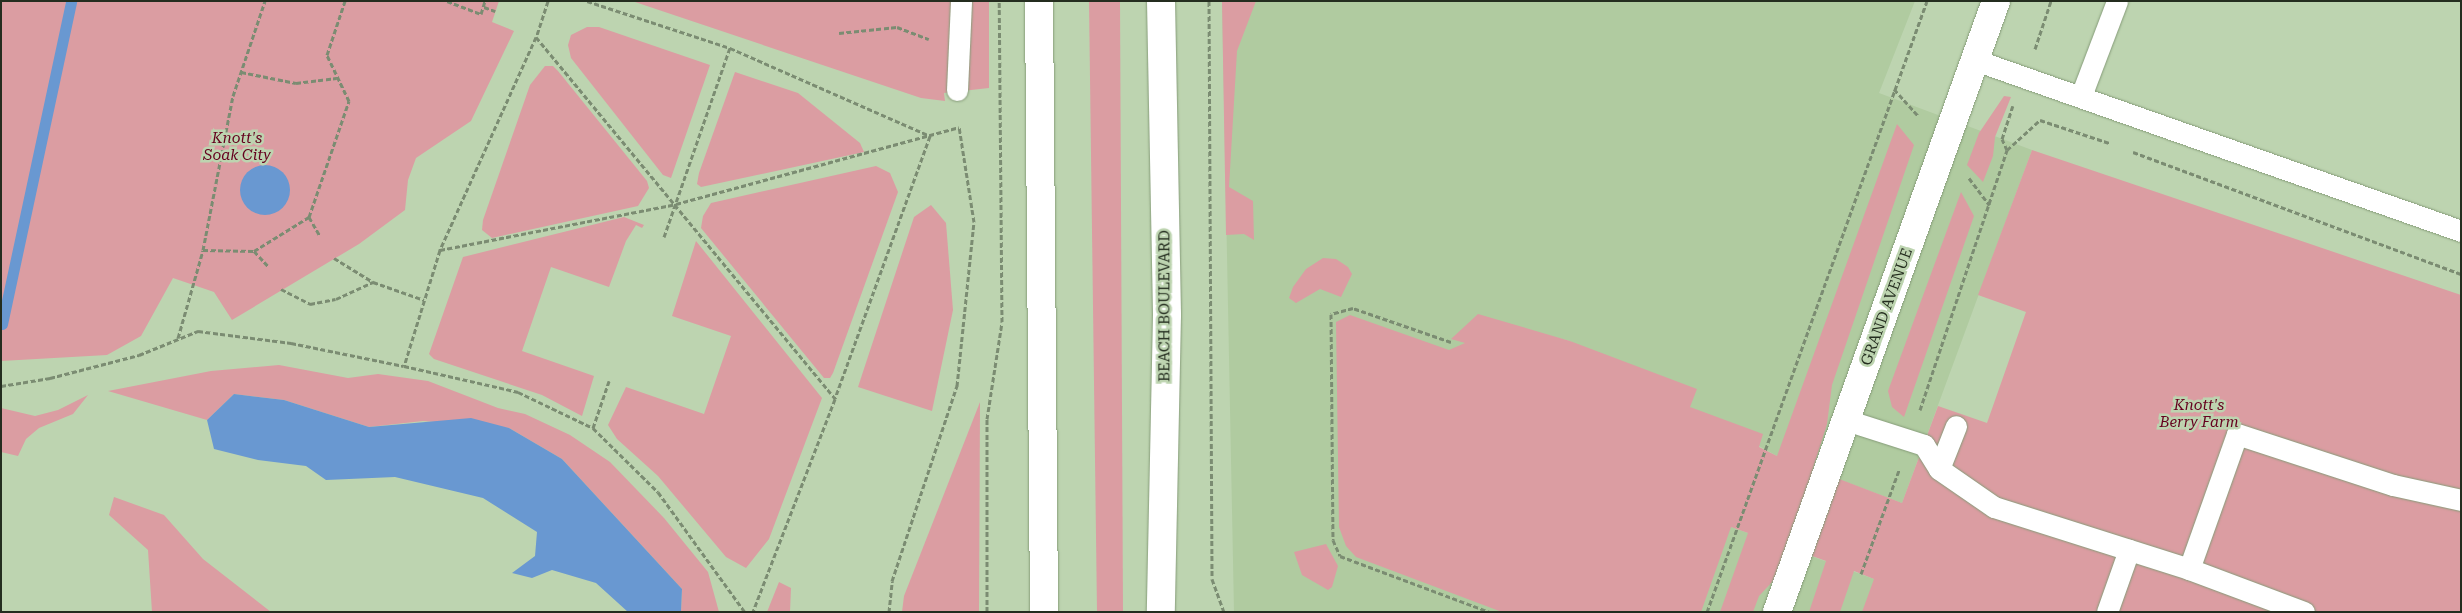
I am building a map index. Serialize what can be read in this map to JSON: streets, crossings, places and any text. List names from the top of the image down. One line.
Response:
{"streets":{"main road":["BEACH BOULEVARD","GRAND AVENUE"]},"parks":["Knott's Soak City","Knott's Berry Farm"]}
